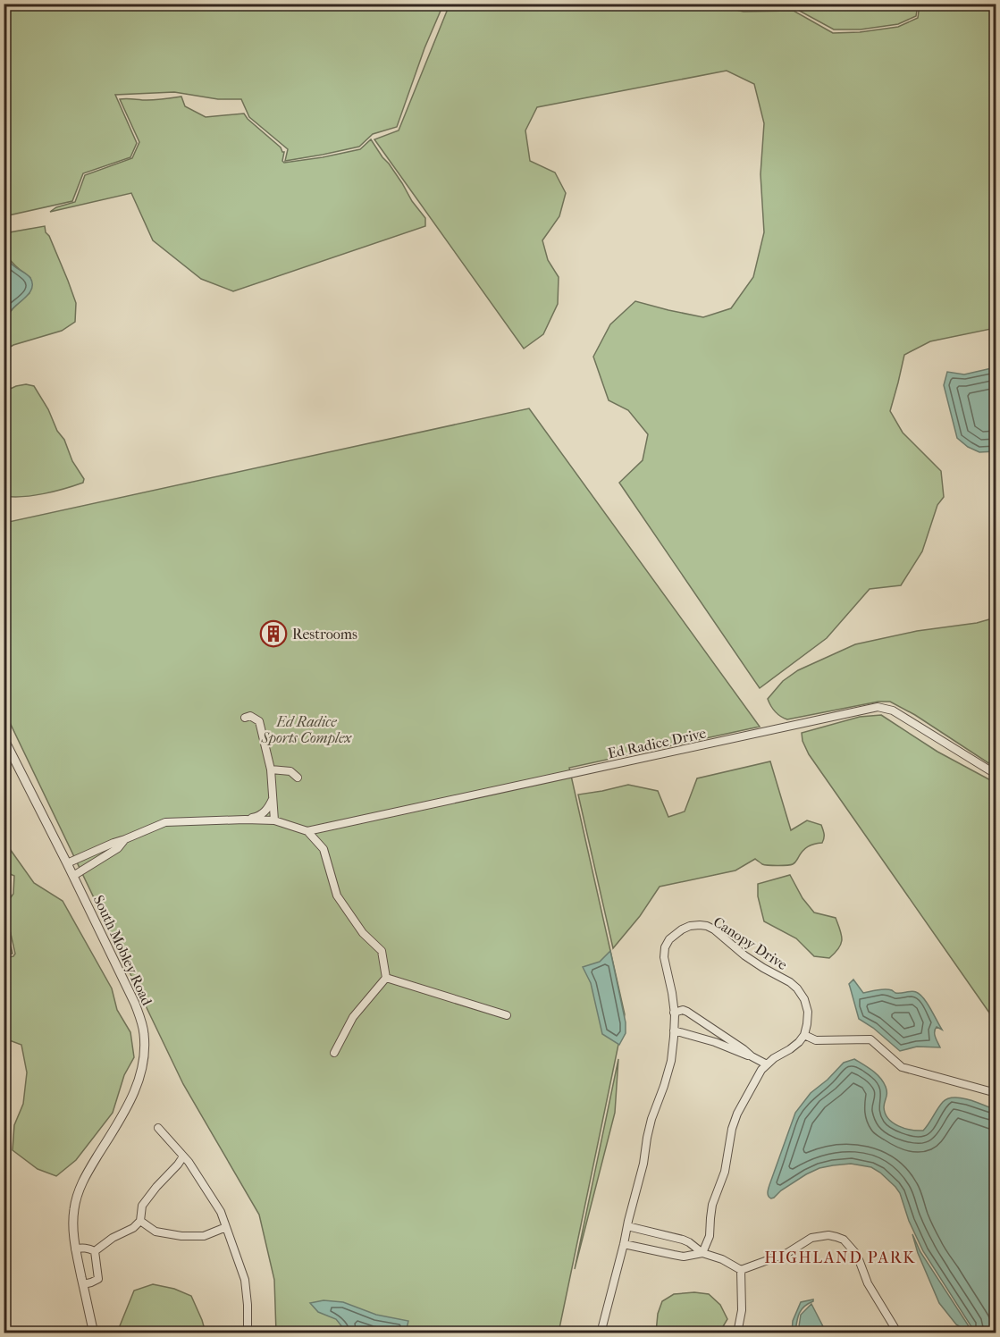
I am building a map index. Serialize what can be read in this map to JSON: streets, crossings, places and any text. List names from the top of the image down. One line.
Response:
{"streets":{"street":["Ed Radice Drive","Canopy Drive","South Mobley Road"]},"districts":["HIGHLAND PARK"],"parks":["Ed Radice Sports Complex"],"places":{"building":["Restrooms"]}}
